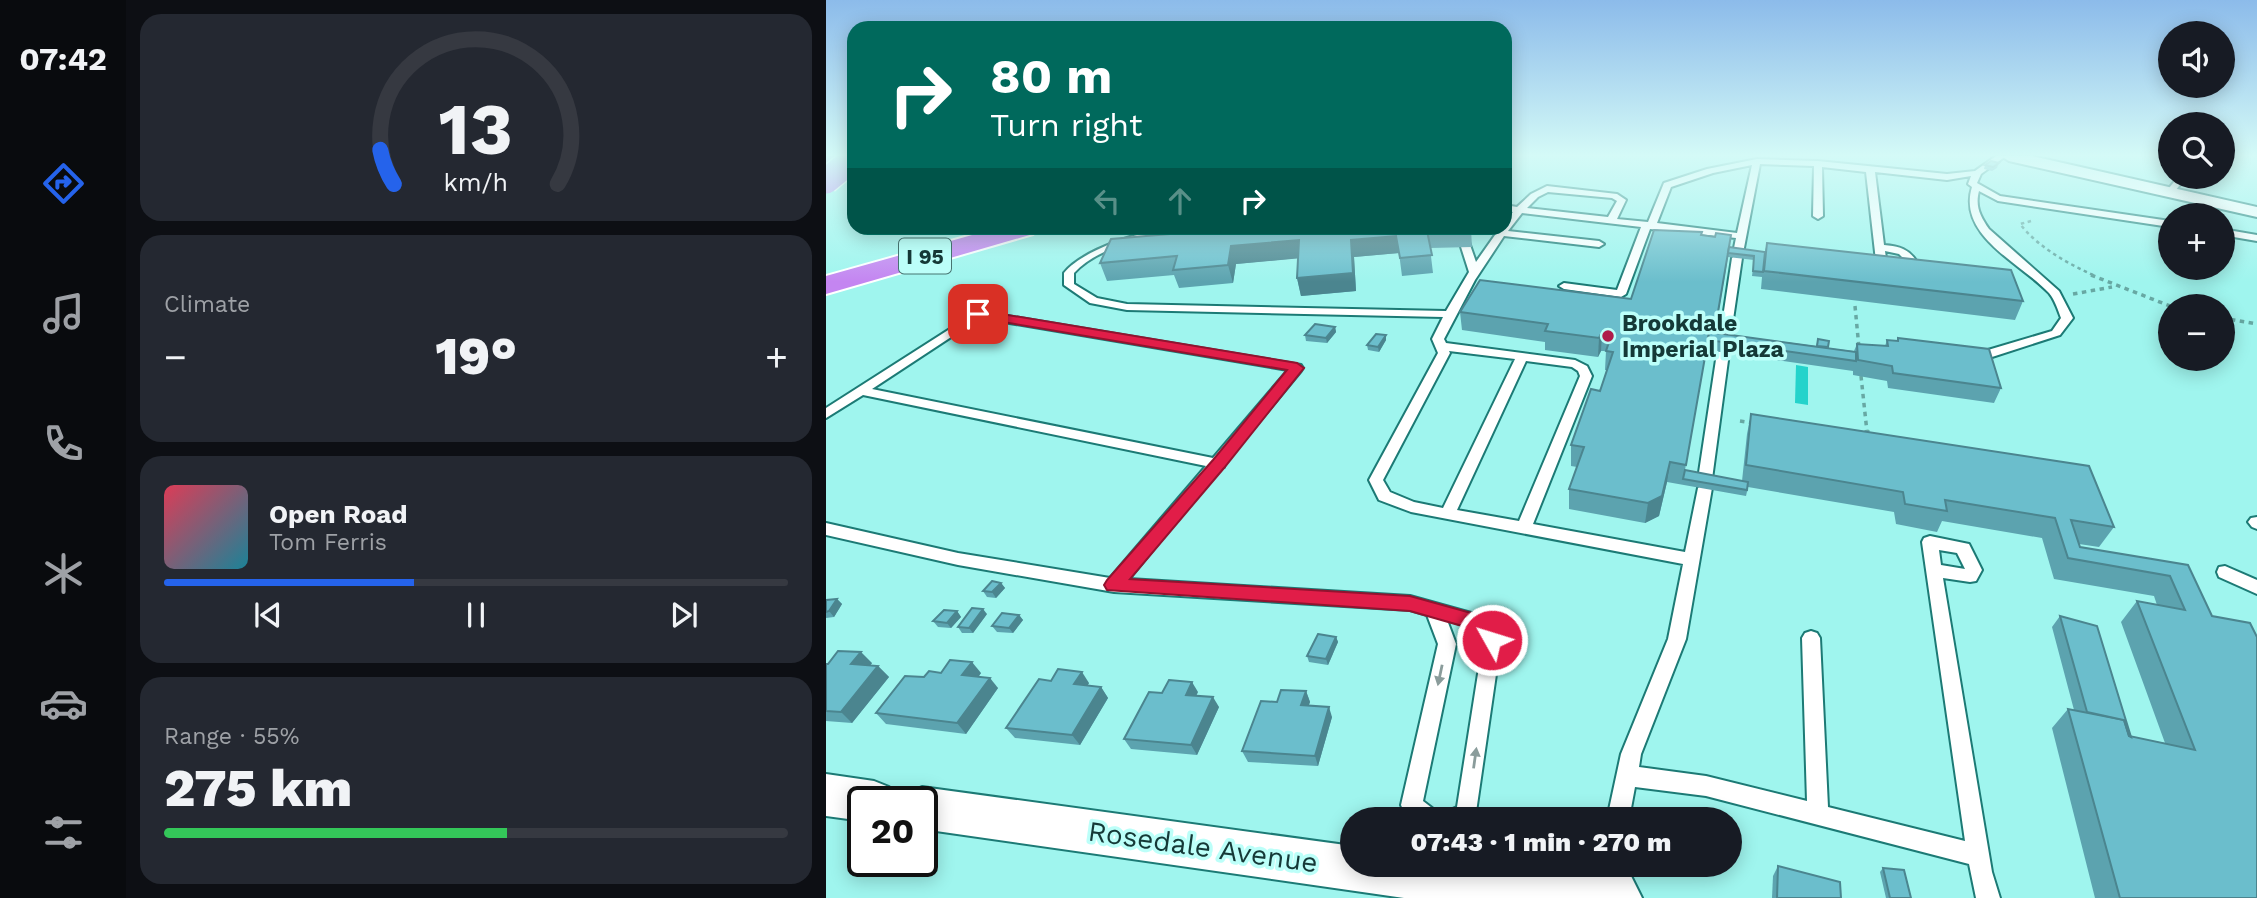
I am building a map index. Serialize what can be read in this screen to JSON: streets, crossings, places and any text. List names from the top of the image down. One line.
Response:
{"streets":{"highway":["I 95"],"street":["Rosedale Avenue"]},"places":["Brookdale Imperial Plaza"],"page":{"tabs":"07:42","map_buttons":["+","−"],"turn":["80 m","Turn right"],"tile":["Climate",["Range · 55%","275 km"]],"heat":["−","19°","+"],"song":["Open Road","Tom Ferris"],"limit":"20","trip":"07:43 · 1 min · 270 m","gauge":["13","km/h"]}}
